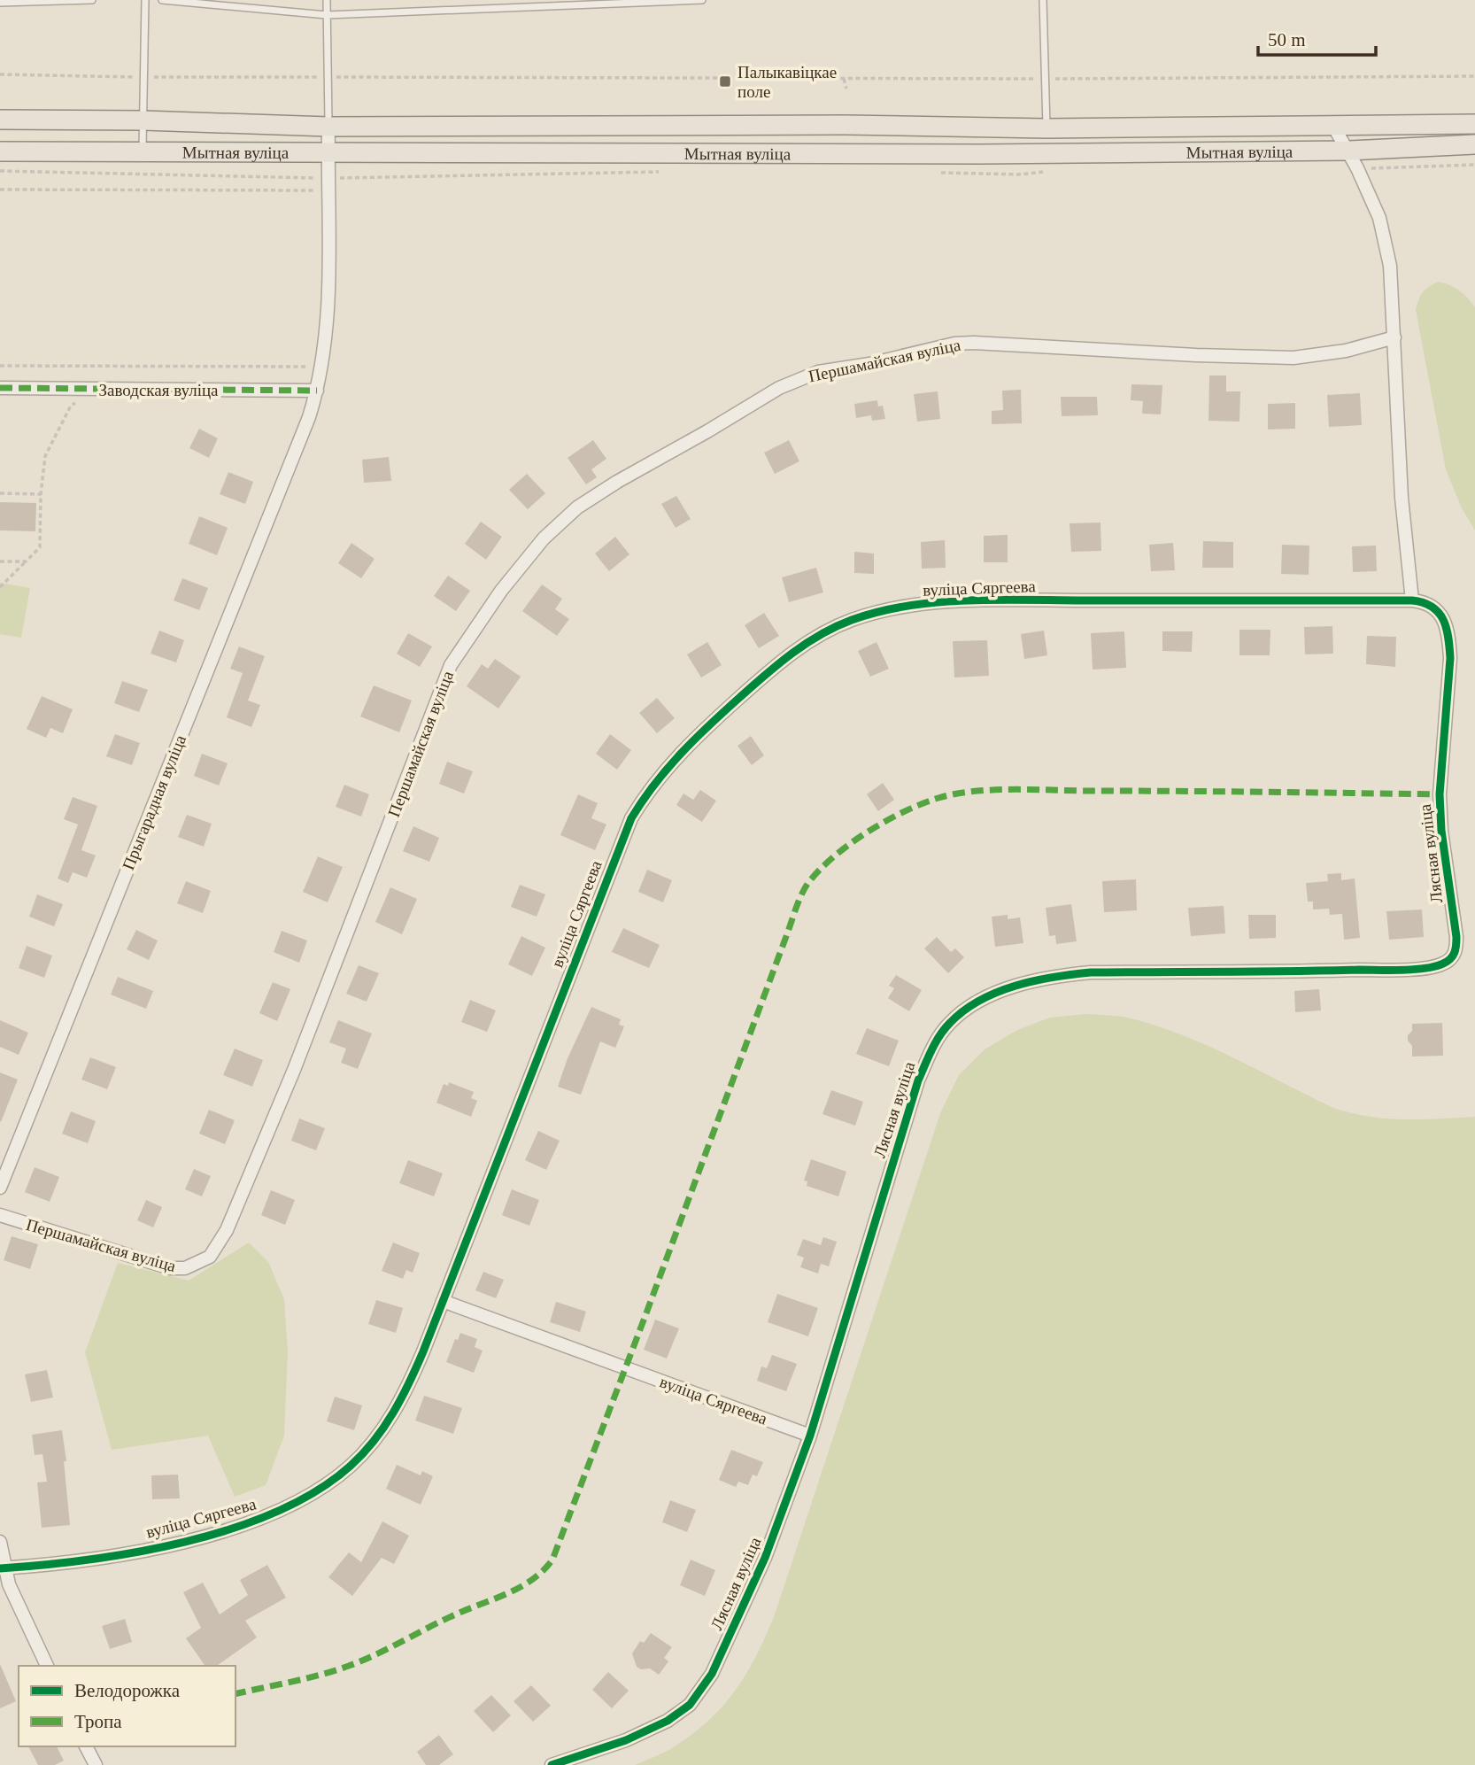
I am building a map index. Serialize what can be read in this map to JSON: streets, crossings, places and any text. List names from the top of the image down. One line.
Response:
{"streets":{"main road":["Мытная вуліца"],"street":["Першамайская вуліца","Заводская вуліца","вуліца Сяргеева","Прыгарадная вуліца","Лясная вуліца"]},"crossings":[["Мытная вуліца","Прыгарадная вуліца"],["Заводская вуліца","Прыгарадная вуліца"],["вуліца Сяргеева","Лясная вуліца"]],"places":{"transit":["Палыкавіцкае поле"]},"legend":["Велодорожка","Тропа"],"scale_bar":"50 m"}
